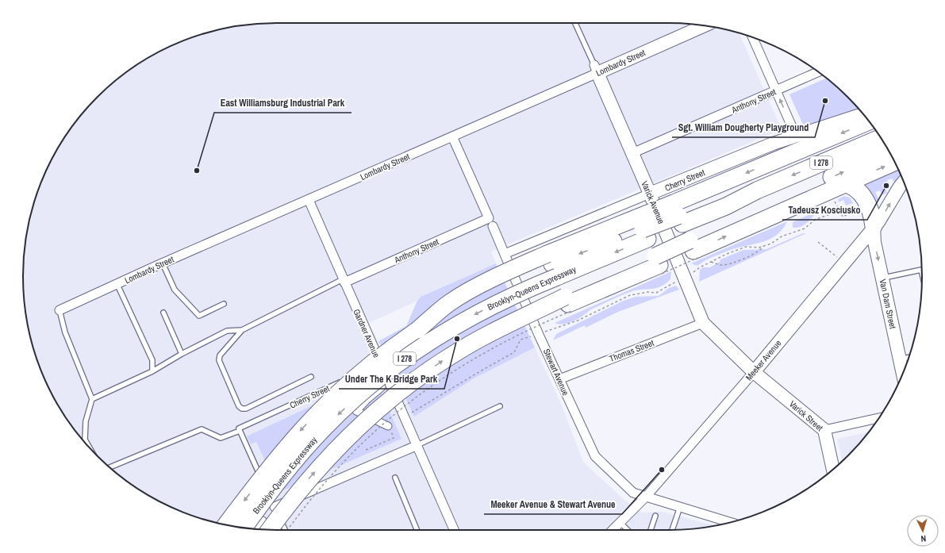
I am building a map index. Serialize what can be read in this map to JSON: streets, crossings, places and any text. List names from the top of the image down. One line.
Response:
{"streets":{"highway":["I 278","Brooklyn-Queens Expressway"],"main road":["Lombardy Street","Cherry Street","Varick Avenue","Van Dam Street","Meeker Avenue","Varick Street"],"street":["Anthony Street","Gardner Avenue","Thomas Street","Stewart Avenue"]},"crossings":[["Lombardy Street","Varick Avenue"],["Lombardy Street","Gardner Avenue"],["Lombardy Street","Stewart Avenue"],["Anthony Street","Varick Avenue"],["Anthony Street","Gardner Avenue"],["Anthony Street","Stewart Avenue"],["I 278","Brooklyn-Queens Expressway"],["Cherry Street","Varick Avenue"],["Cherry Street","Gardner Avenue"],["Cherry Street","Stewart Avenue"],["Varick Avenue","Thomas Street"],["Varick Avenue","Meeker Avenue"],["Varick Avenue","Varick Street"],["Van Dam Street","Meeker Avenue"],["Thomas Street","Stewart Avenue"],["Meeker Avenue","Stewart Avenue"],["Meeker Avenue","Varick Street"]],"places":["Sgt. William Dougherty Playground","East Williamsburg Industrial Park","Tadeusz Kosciusko","Under The K Bridge Park","Meeker Avenue & Stewart Avenue"],"north":"bottom"}
